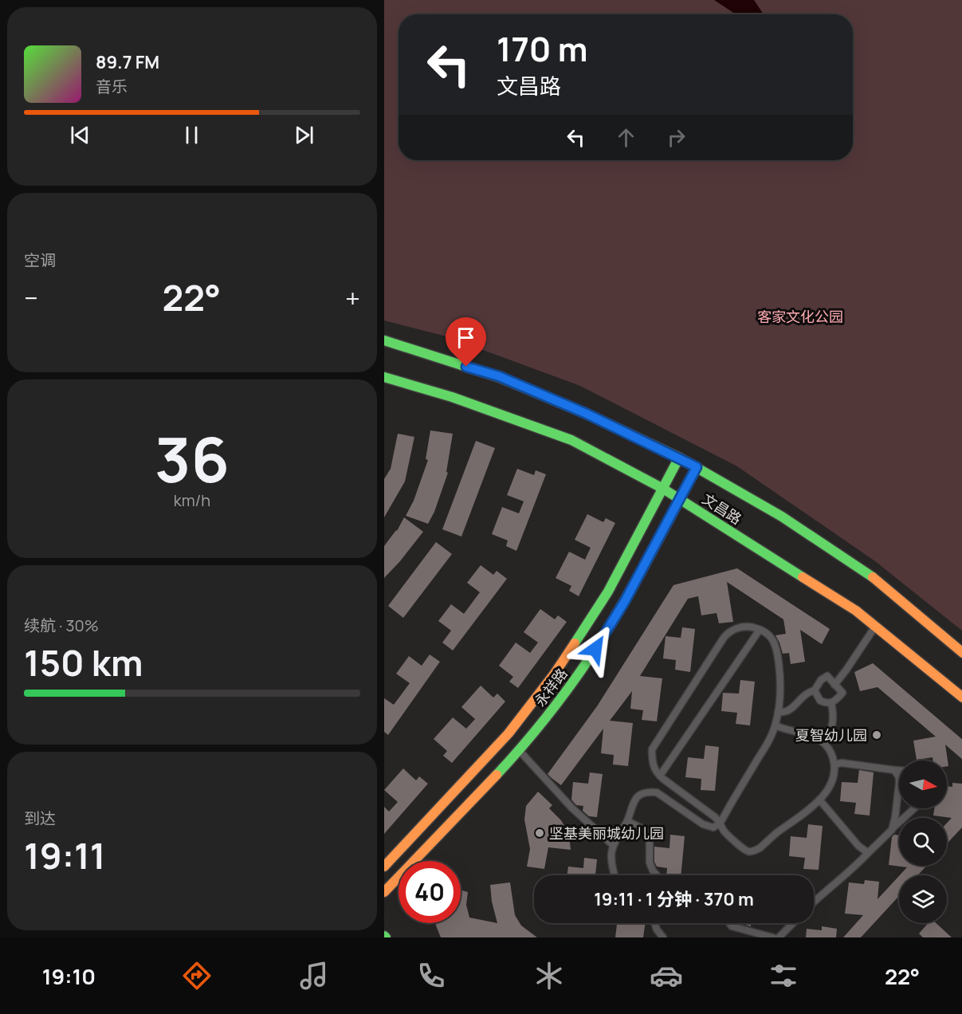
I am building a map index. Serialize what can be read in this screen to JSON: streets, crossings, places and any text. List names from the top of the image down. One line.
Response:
{"streets":{"street":["文昌路","永祥路"]},"crossings":[["文昌路","永祥路"]],"parks":["客家文化公园"],"places":["夏智幼儿园","坚基美丽城幼儿园"],"north":"right","page":{"turn":["170 m","文昌路"],"song":["89.7 FM","音乐"],"tile":["空调",["36","km/h"],["续航 · 30%","150 km"],["到达","19:11"]],"heat":["−","22°","+"],"limit":"40","trip":"19:11 · 1 分钟 · 370 m","tabs":["19:10","22°"]}}
